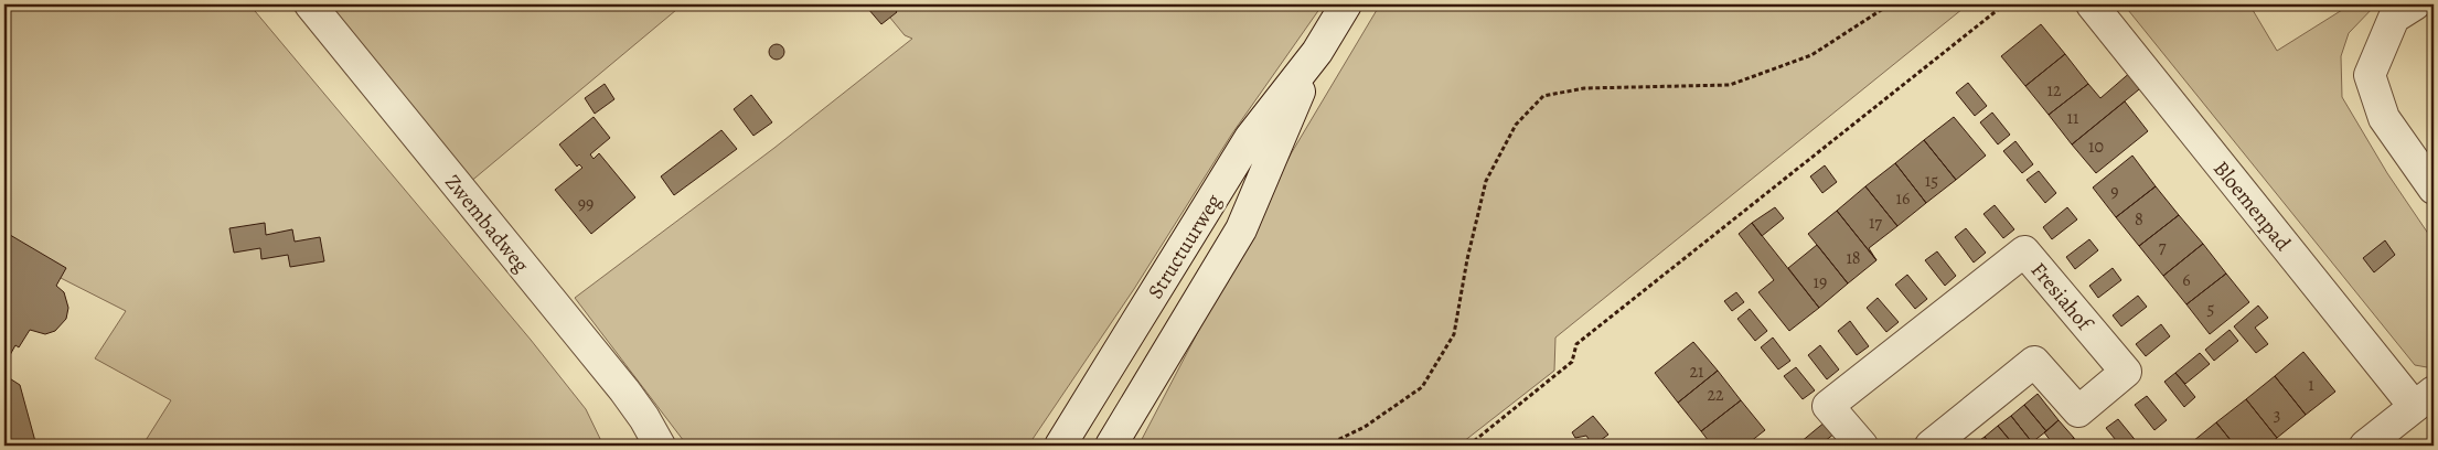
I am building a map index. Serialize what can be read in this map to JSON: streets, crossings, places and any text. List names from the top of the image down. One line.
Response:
{"streets":{"street":["Bloemenpad","Zwembadweg","Structuurweg","Fresiahof"]},"house_numbers":["12","11","10","15","9","16","99","8","17","7","18","6","19","5","21","1","22","3"]}
